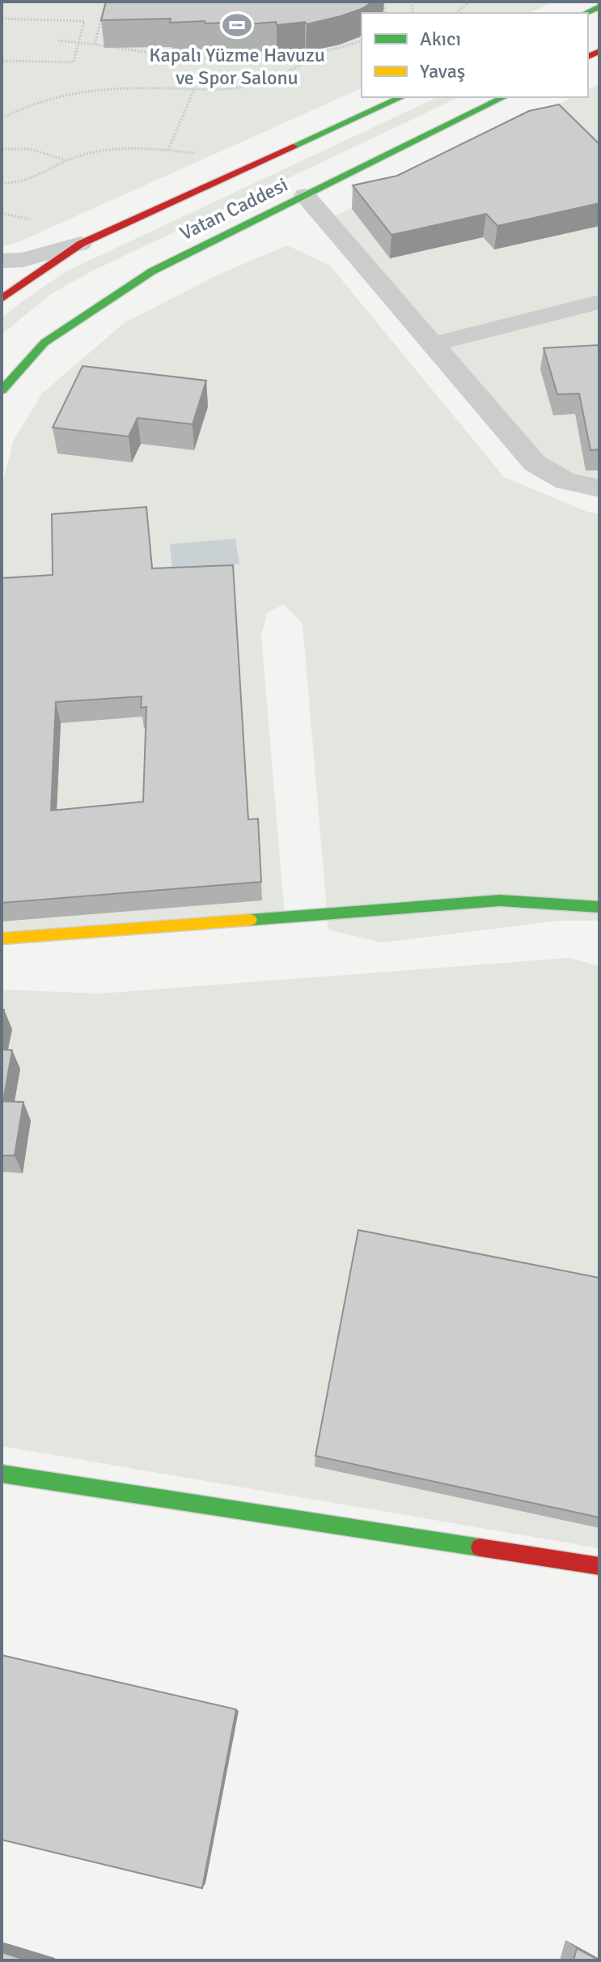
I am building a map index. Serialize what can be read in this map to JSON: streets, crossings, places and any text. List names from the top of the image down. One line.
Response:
{"streets":{"street":["Vatan Caddesi"]},"places":{"sports":["Kapalı Yüzme Havuzu ve Spor Salonu"]},"legend":["Akıcı","Yavaş"]}
